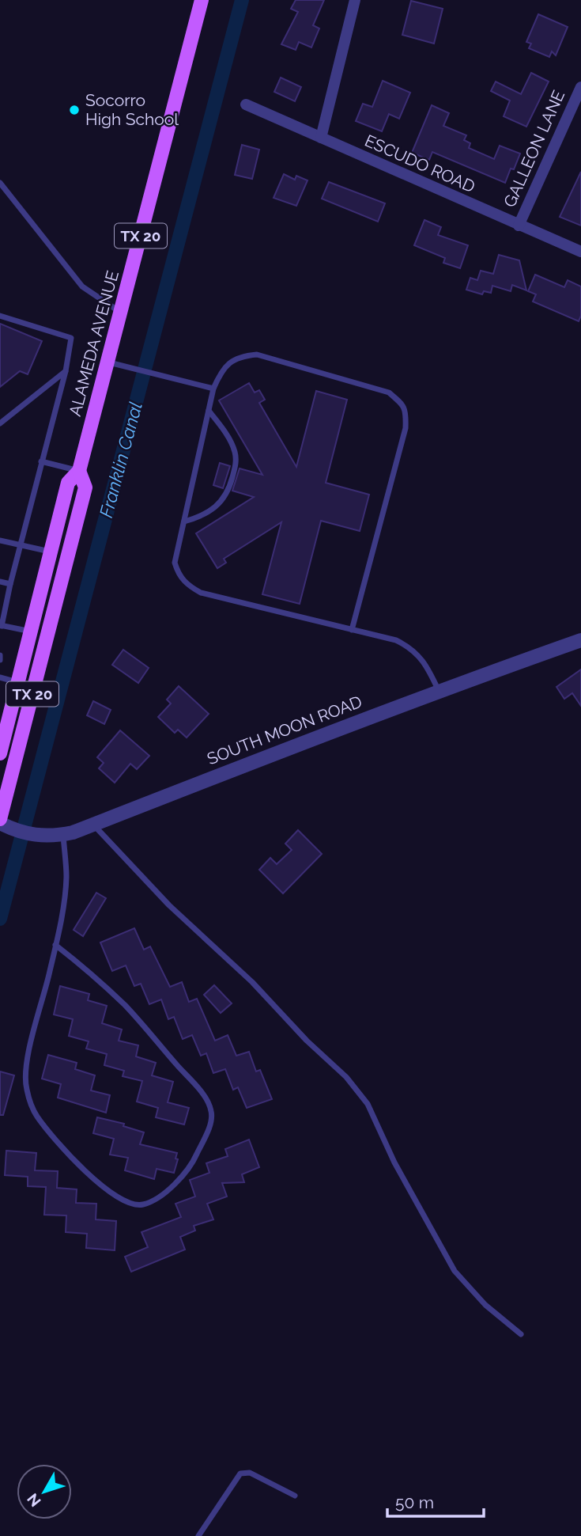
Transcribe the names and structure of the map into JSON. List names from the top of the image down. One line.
{"streets":{"main road":["TX 20","ALAMEDA AVENUE"],"street":["GALLEON LANE","ESCUDO ROAD","SOUTH MOON ROAD"]},"crossings":[["GALLEON LANE","ESCUDO ROAD"],["ALAMEDA AVENUE","SOUTH MOON ROAD"]],"water":["Franklin Canal"],"places":["Socorro High School"],"scale_bar":"50 m","north":"bottom left"}
